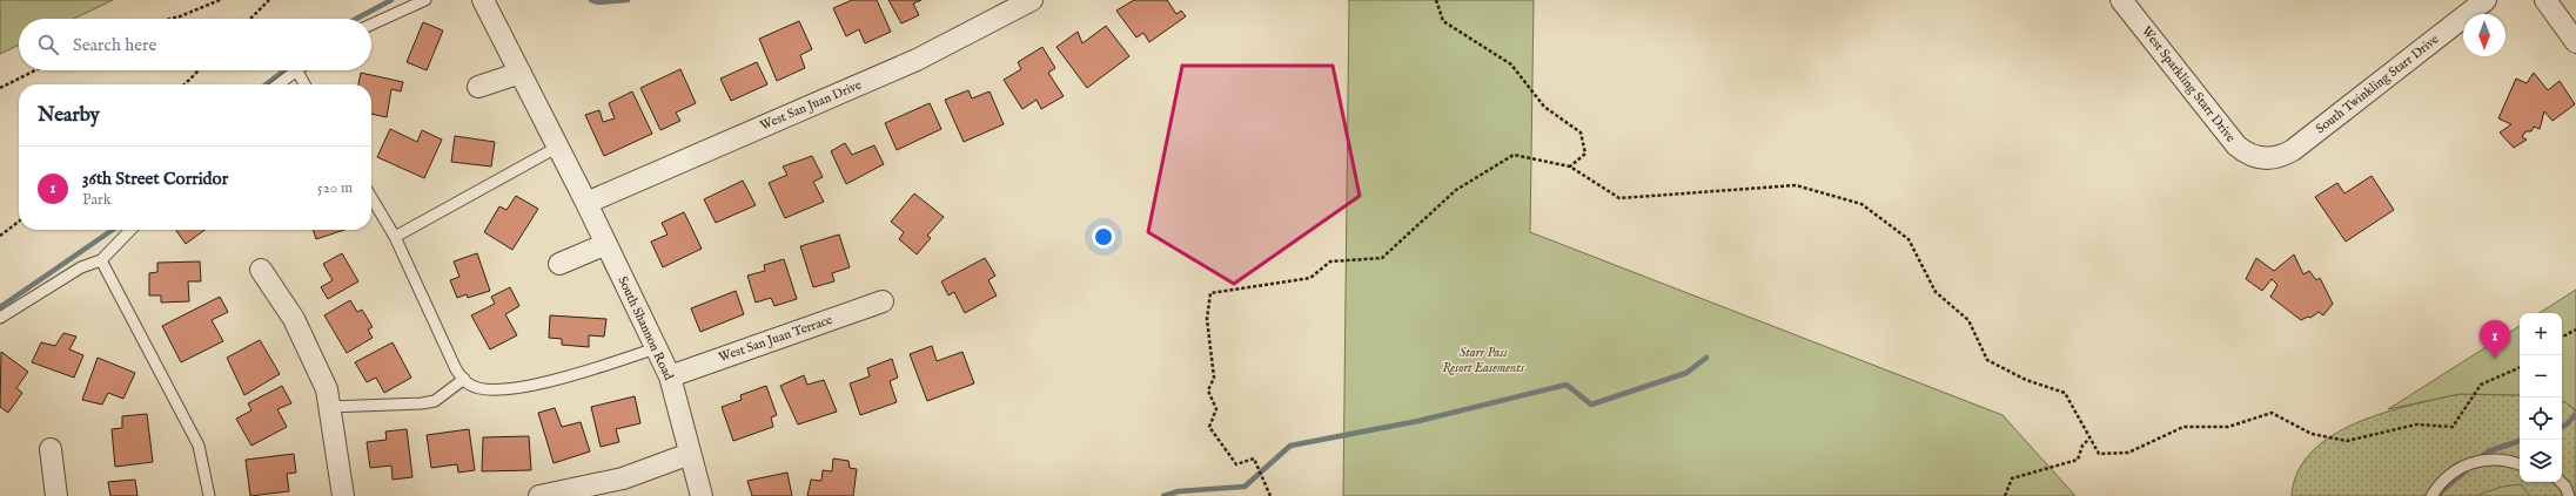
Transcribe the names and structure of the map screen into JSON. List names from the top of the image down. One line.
{"streets":{"street":["West Sparkling Starr Drive","South Twinkling Starr Drive","West San Juan Drive","South Shannon Road","West San Juan Terrace"]},"crossings":[["West Sparkling Starr Drive","South Twinkling Starr Drive"],["West San Juan Drive","South Shannon Road"],["South Shannon Road","West San Juan Terrace"]],"parks":["Starr Pass Resort Easements"],"north":"bottom","page":{"search":"Search here","heading":"Nearby","list":[{"mark":"1","name":"36th Street Corridor","note":"Park","value":"520 m"}],"map_buttons":["+","−"],"pins":"1"}}
